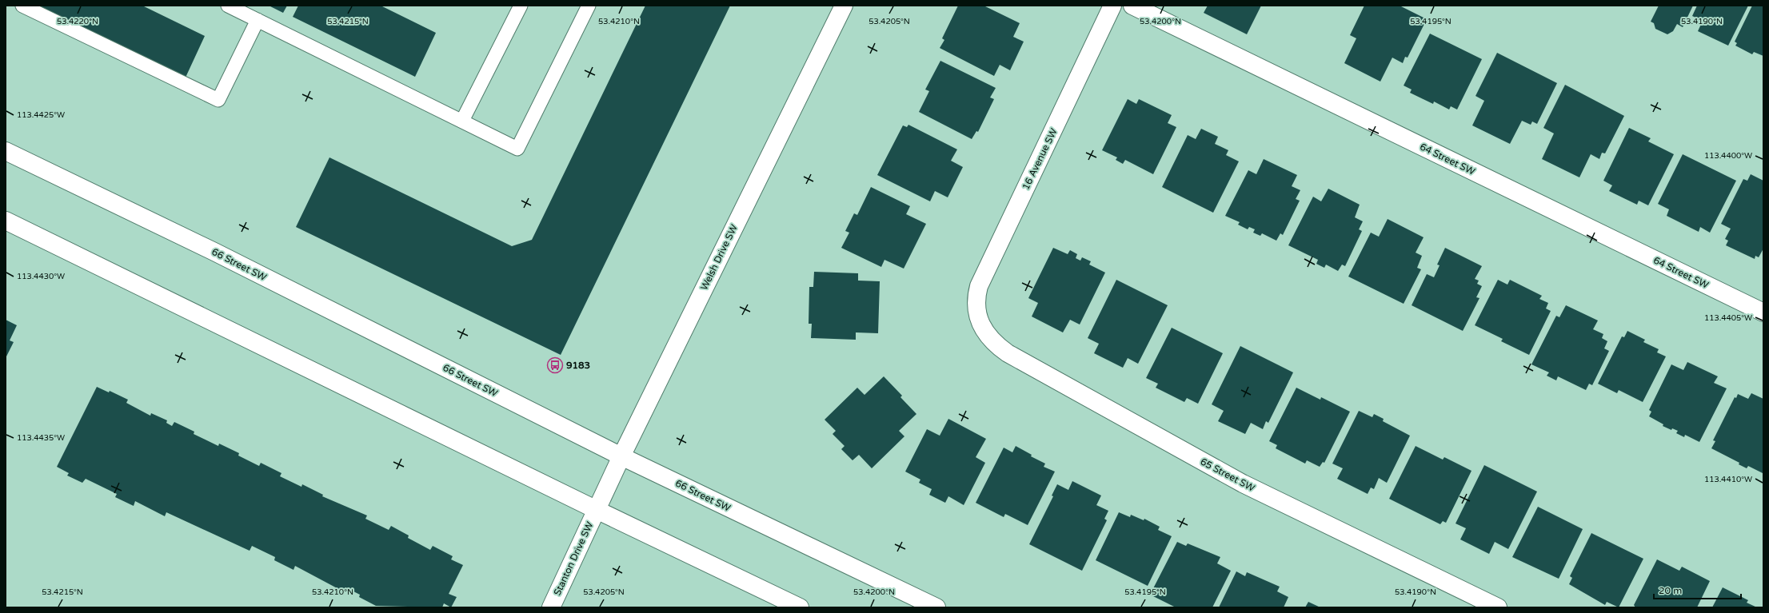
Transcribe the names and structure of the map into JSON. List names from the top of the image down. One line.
{"streets":{"street":["16 Avenue SW","64 Street SW","Welsh Drive SW","66 Street SW","65 Street SW","Stanton Drive SW"]},"crossings":[["16 Avenue SW","65 Street SW"],["Welsh Drive SW","66 Street SW"],["Welsh Drive SW","Stanton Drive SW"]],"places":{"bus stop":["9183"]},"scale_bar":"20 m","coordinates":["53.4220°N","53.4215°N","53.4210°N","53.4205°N","53.4200°N","53.4195°N","53.4190°N","113.4425°W","113.4400°W","113.4430°W","113.4405°W","113.4435°W","113.4410°W"]}
